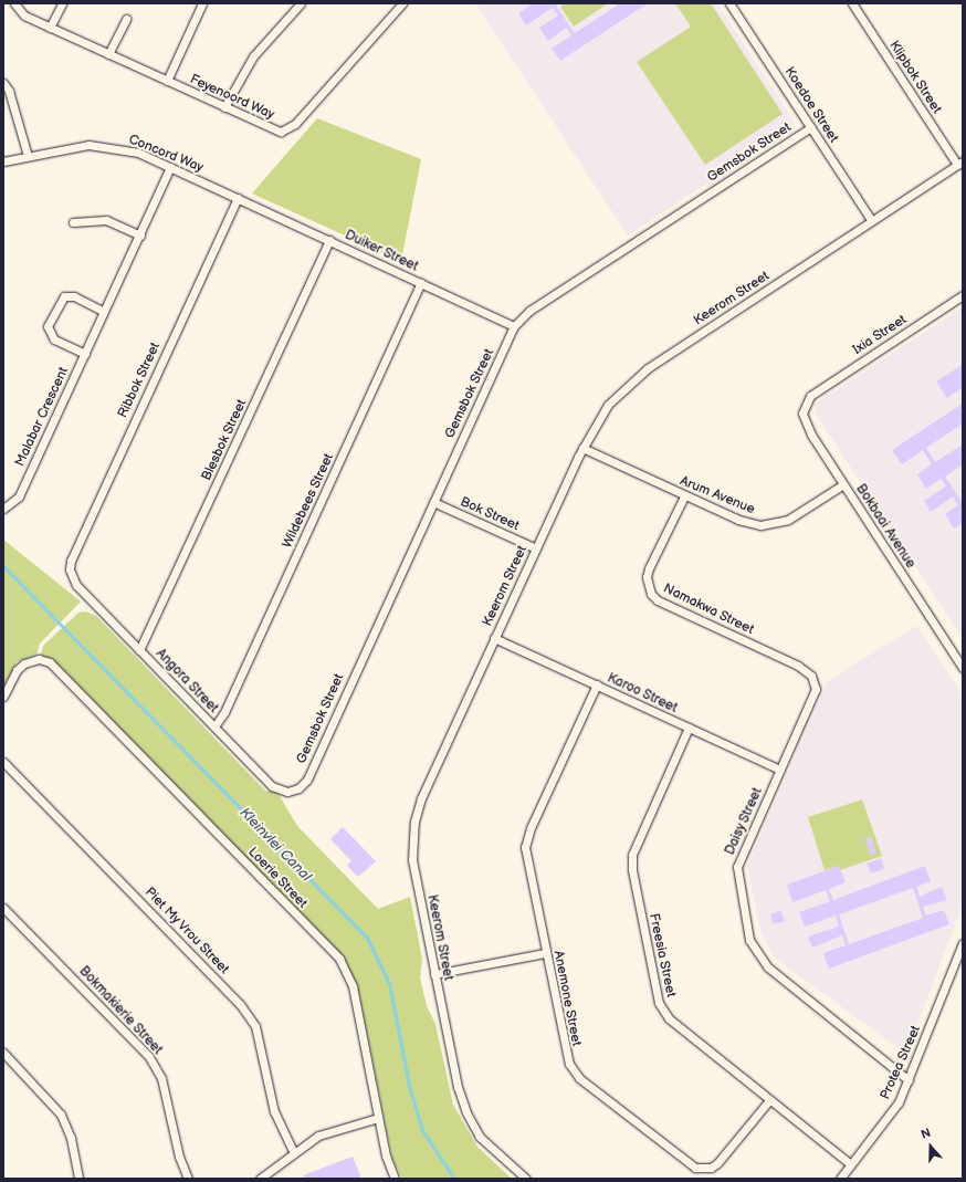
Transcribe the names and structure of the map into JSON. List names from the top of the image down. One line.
{"streets":{"street":["Klipbok Street","Feyenoord Way","Koedoe Street","Gemsbok Street","Concord Way","Duiker Street","Keerom Street","Ixia Street","Ribbok Street","Malabar Crescent","Blesbok Street","Arum Avenue","Wildebees Street","Bok Street","Bokbaai Avenue","Namakwa Street","Angora Street","Karoo Street","Daisy Street","Loerie Street","Piet My Vrou Street","Freesia Street","Anemone Street","Bokmakierie Street","Protea Street"]},"crossings":[["Klipbok Street","Keerom Street"],["Koedoe Street","Gemsbok Street"],["Koedoe Street","Keerom Street"],["Gemsbok Street","Duiker Street"],["Gemsbok Street","Bok Street"],["Gemsbok Street","Angora Street"],["Concord Way","Duiker Street"],["Concord Way","Ribbok Street"],["Concord Way","Malabar Crescent"],["Duiker Street","Ribbok Street"],["Duiker Street","Blesbok Street"],["Duiker Street","Wildebees Street"],["Keerom Street","Arum Avenue"],["Keerom Street","Bok Street"],["Keerom Street","Karoo Street"],["Ixia Street","Bokbaai Avenue"],["Ribbok Street","Angora Street"],["Blesbok Street","Angora Street"],["Arum Avenue","Bokbaai Avenue"],["Arum Avenue","Namakwa Street"],["Wildebees Street","Angora Street"],["Namakwa Street","Daisy Street"],["Karoo Street","Daisy Street"],["Karoo Street","Freesia Street"],["Karoo Street","Anemone Street"],["Daisy Street","Protea Street"],["Freesia Street","Anemone Street"],["Freesia Street","Protea Street"]],"water":["Kleinvlei Canal"],"north":"top"}
